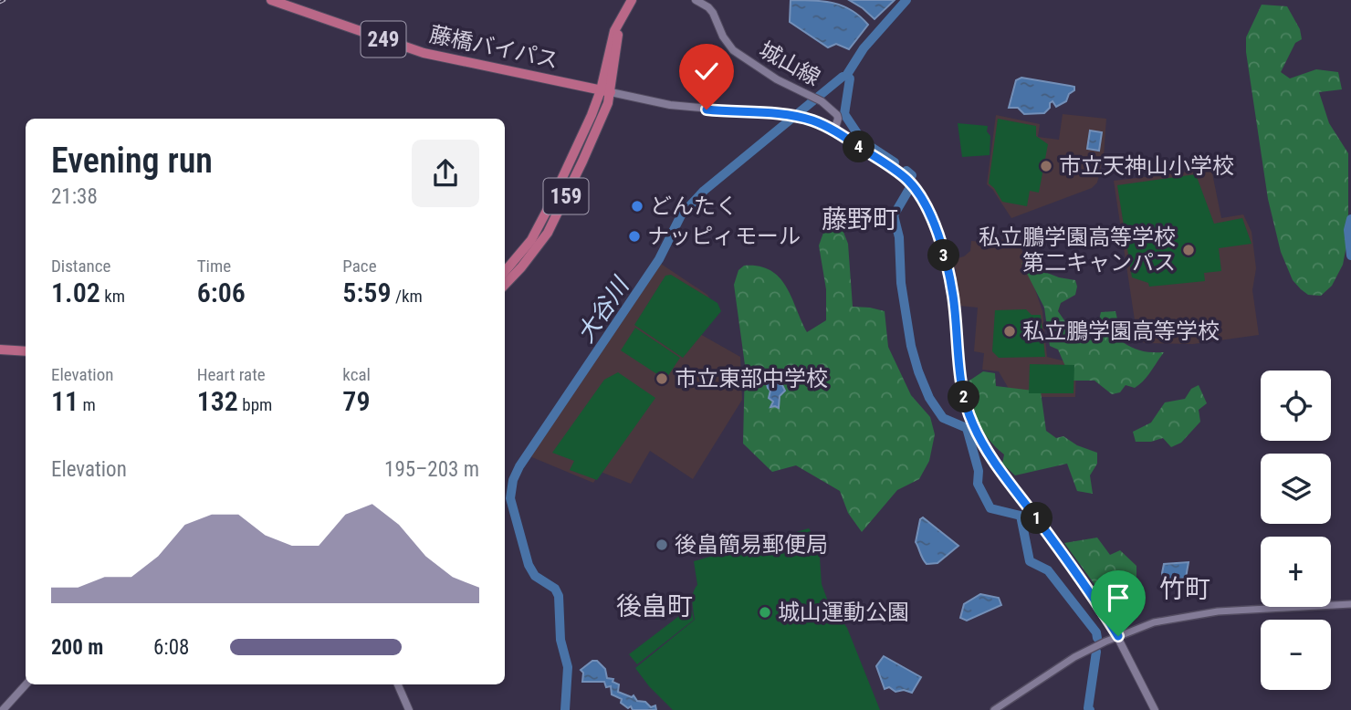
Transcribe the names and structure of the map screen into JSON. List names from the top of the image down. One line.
{"streets":{"highway":["249","藤橋バイパス","159"],"main road":["城山線"]},"crossings":[["藤橋バイパス","城山線"],["藤橋バイパス","159"],["城山線","159"]],"districts":["藤野町","竹町","後畠町"],"water":["大谷川"],"places":["市立天神山小学校","どんたく","ナッピィモール","私立鵬学園高等学校 第二キャンパス","私立鵬学園高等学校","市立東部中学校","後畠簡易郵便局","城山運動公園"],"page":{"heading":["Evening run","21:38"],"pins":["4","3","2","1"],"stats":[["Distance","1.02 km"],["Time","6:06"],["Pace","5:59 /km"],["Elevation","11 m"],["Heart rate","132 bpm"],["kcal","79"]],"map_buttons":["+","−"],"chart":["Elevation","195–203 m"],"list":[{"name":"200 m","note":"6:08"}]}}
